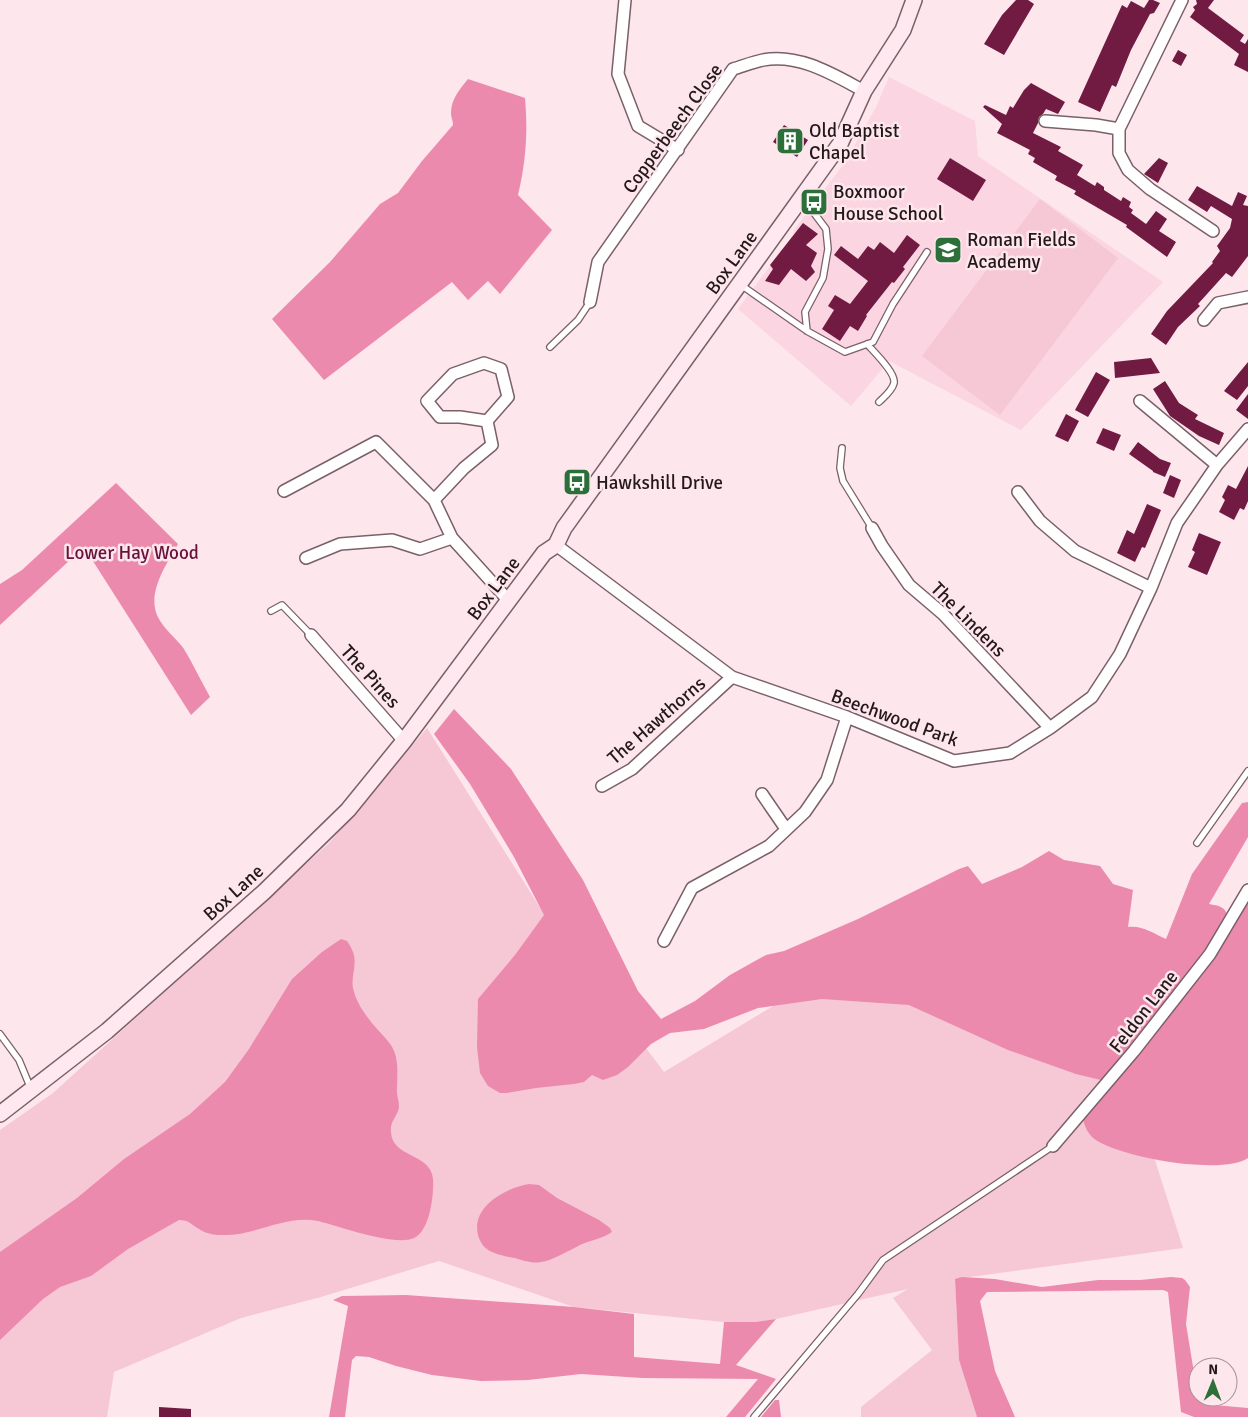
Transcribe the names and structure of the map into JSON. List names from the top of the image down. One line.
{"streets":{"main road":["Box Lane"],"street":["Copperbeech Close","The Lindens","The Pines","Beechwood Park","The Hawthorns","Feldon Lane"]},"crossings":[["Copperbeech Close","Box Lane"],["Box Lane","The Pines"],["Box Lane","Beechwood Park"],["The Lindens","Beechwood Park"],["Beechwood Park","The Hawthorns"]],"parks":["Lower Hay Wood"],"places":{"building":["Old Baptist Chapel"],"bus stop":["Boxmoor House School","Hawkshill Drive"],"school or university":["Roman Fields Academy"]},"north":"top"}
